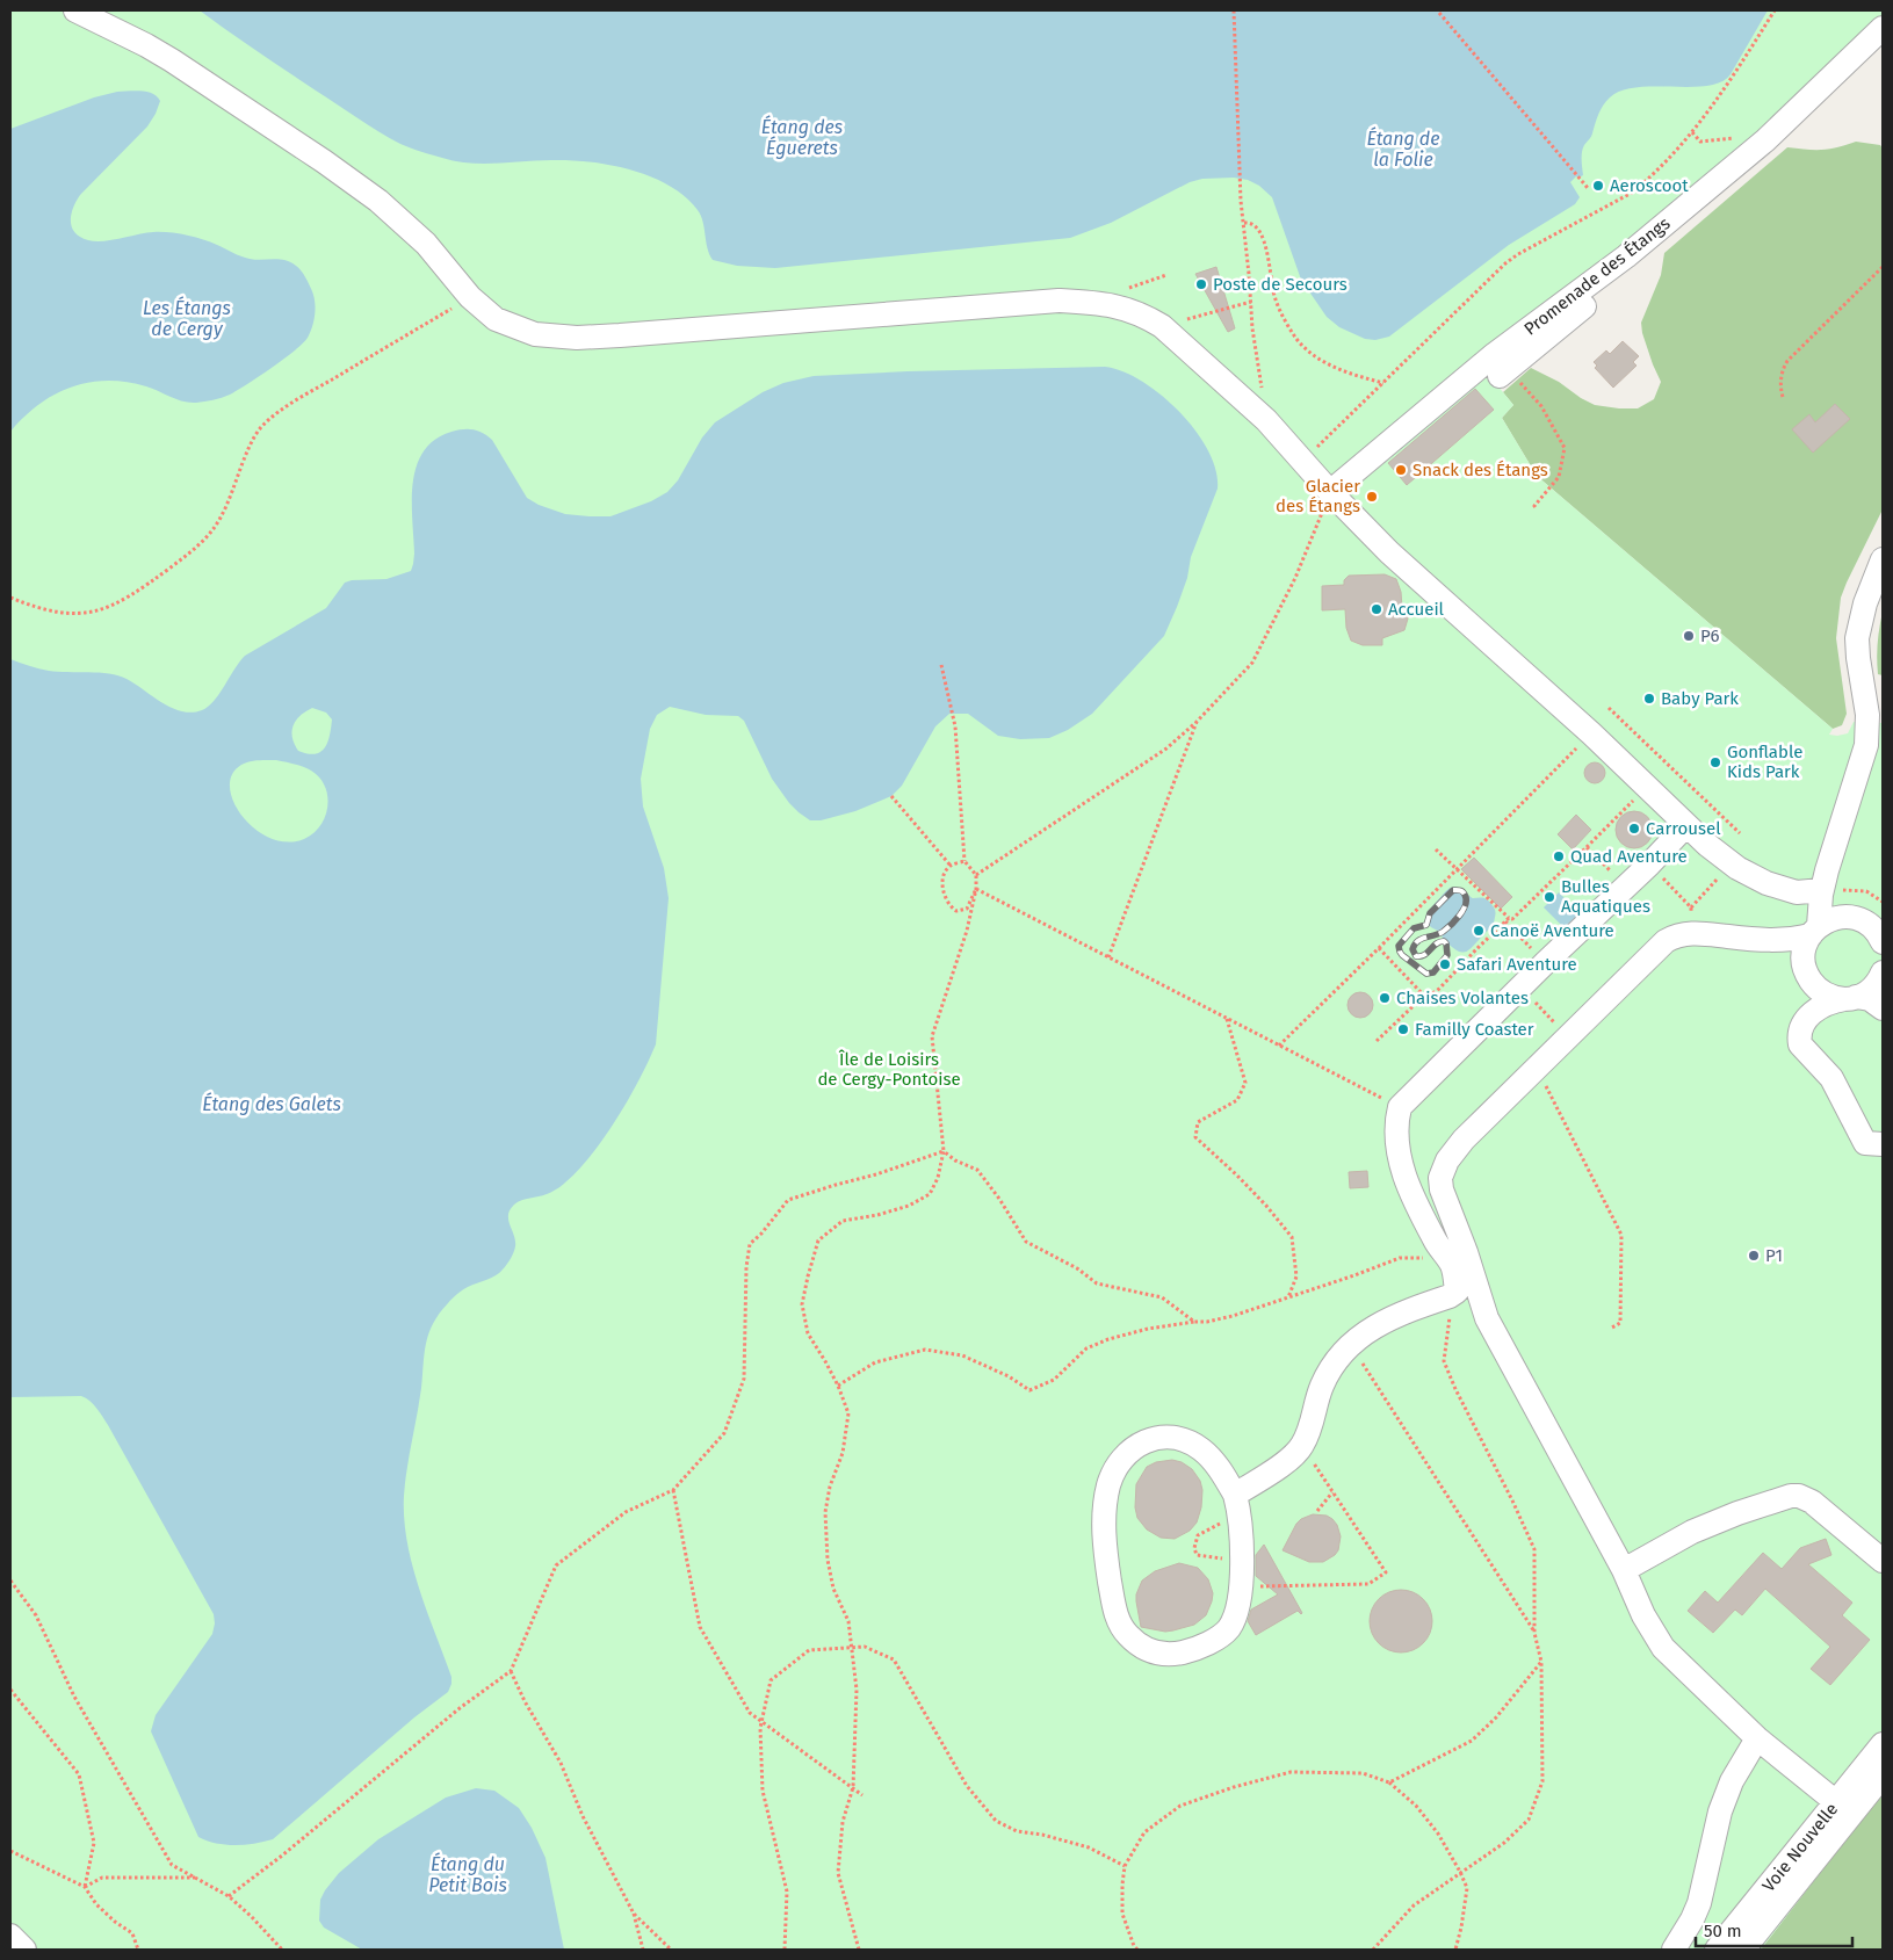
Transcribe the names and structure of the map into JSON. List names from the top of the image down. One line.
{"streets":{"street":["Promenade des Étangs","Voie Nouvelle"]},"water":["Étang des Éguerets","Étang de la Folie","Les Étangs de Cergy","Étang des Galets","Étang du Petit Bois"],"parks":["Île de Loisirs de Cergy-Pontoise"],"places":["Aeroscoot","Poste de Secours","Snack des Étangs","Glacier des Étangs","Accueil","P6","Baby Park","Gonflable Kids Park","Carrousel","Quad Aventure","Bulles Aquatiques","Canoë Aventure","Safari Aventure","Chaises Volantes","Familly Coaster","P1"],"scale_bar":"50 m"}
